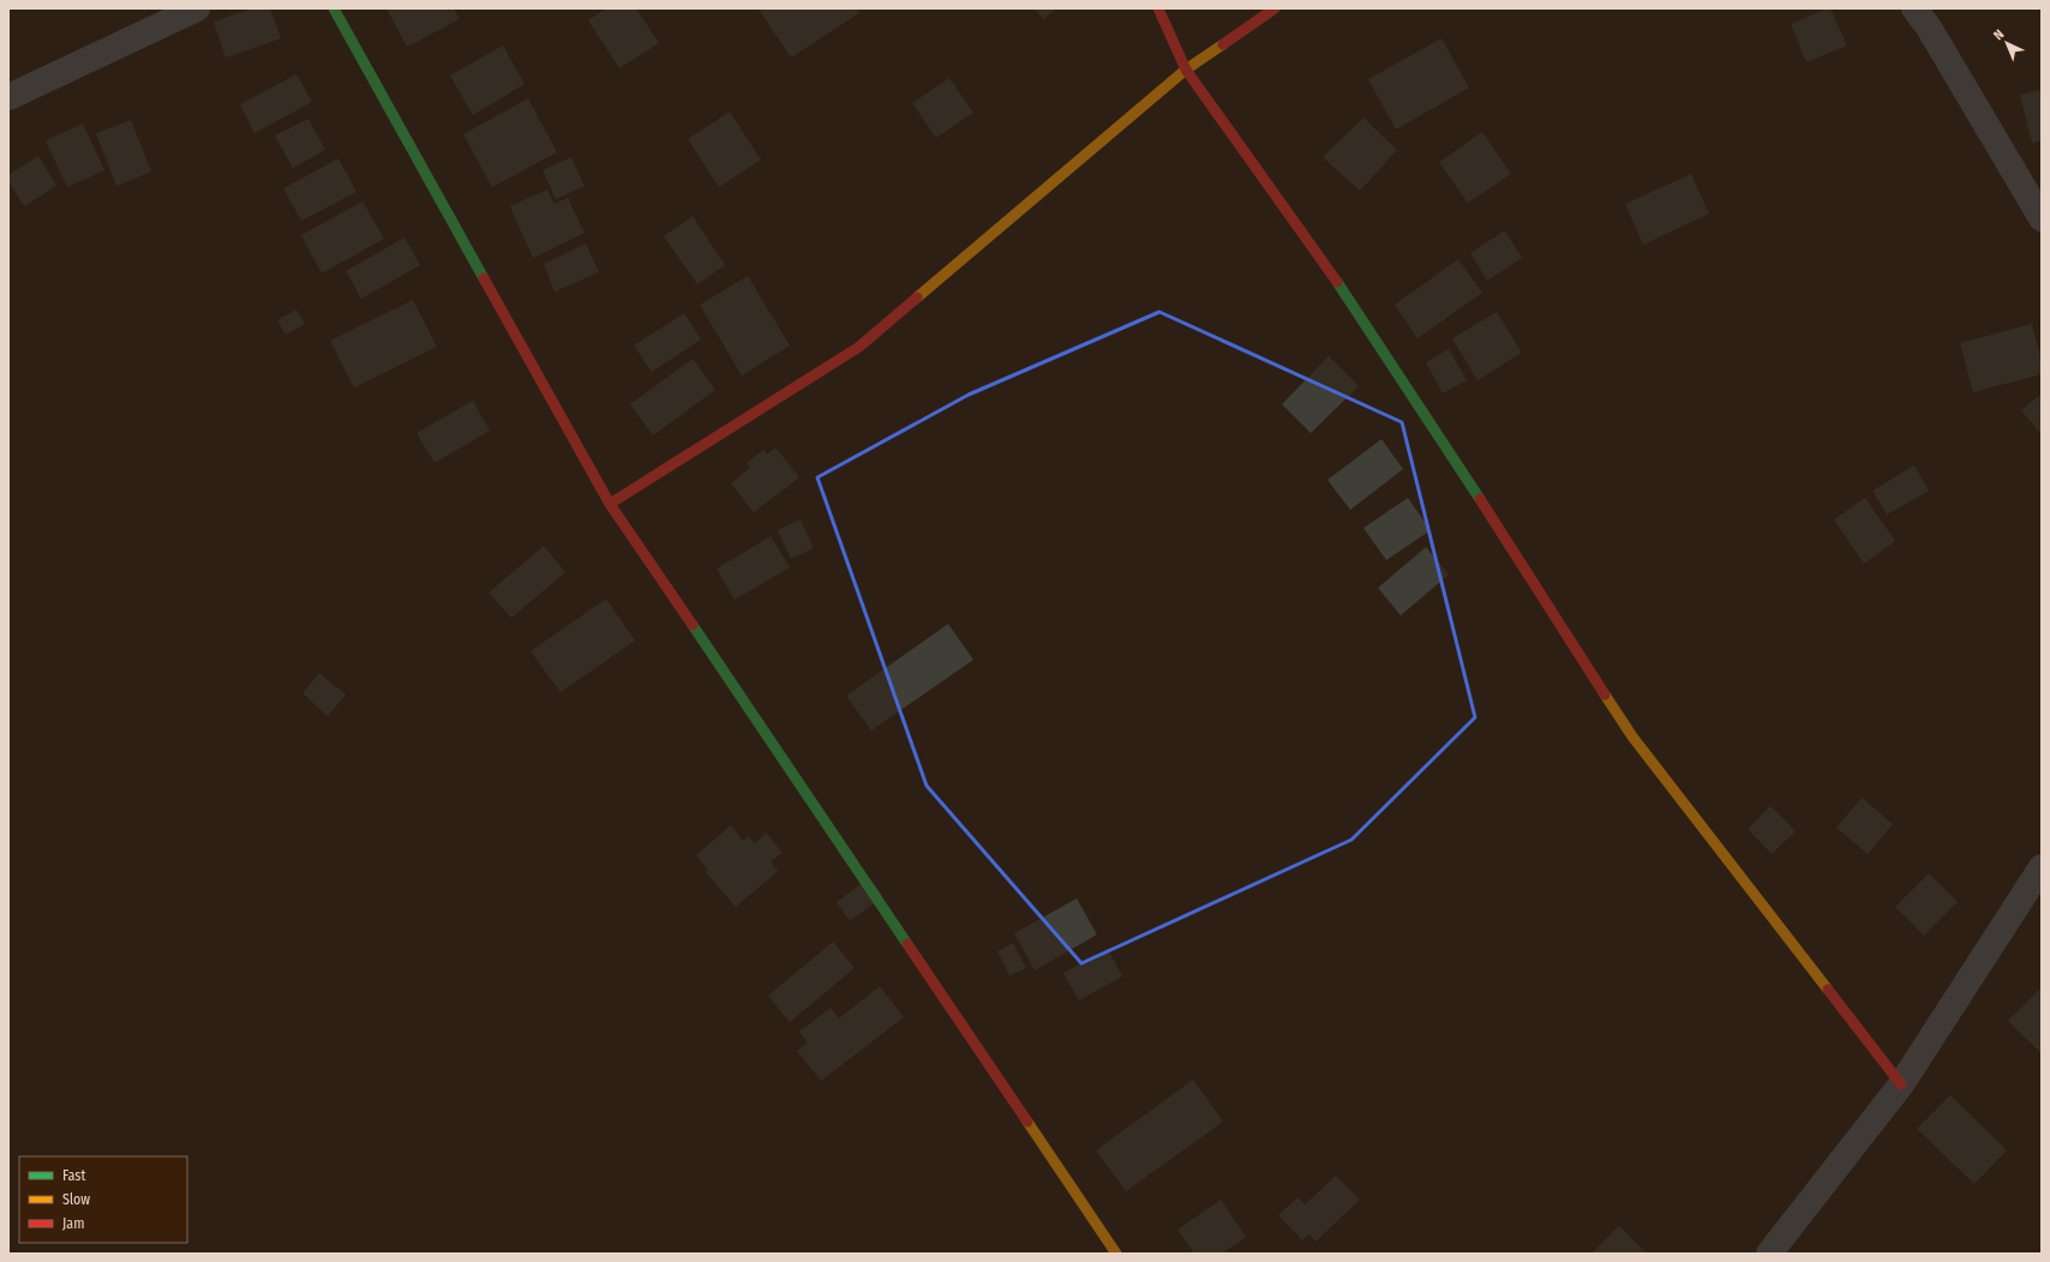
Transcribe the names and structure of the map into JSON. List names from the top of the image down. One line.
{"legend":["Fast","Slow","Jam"],"north":"top left"}
